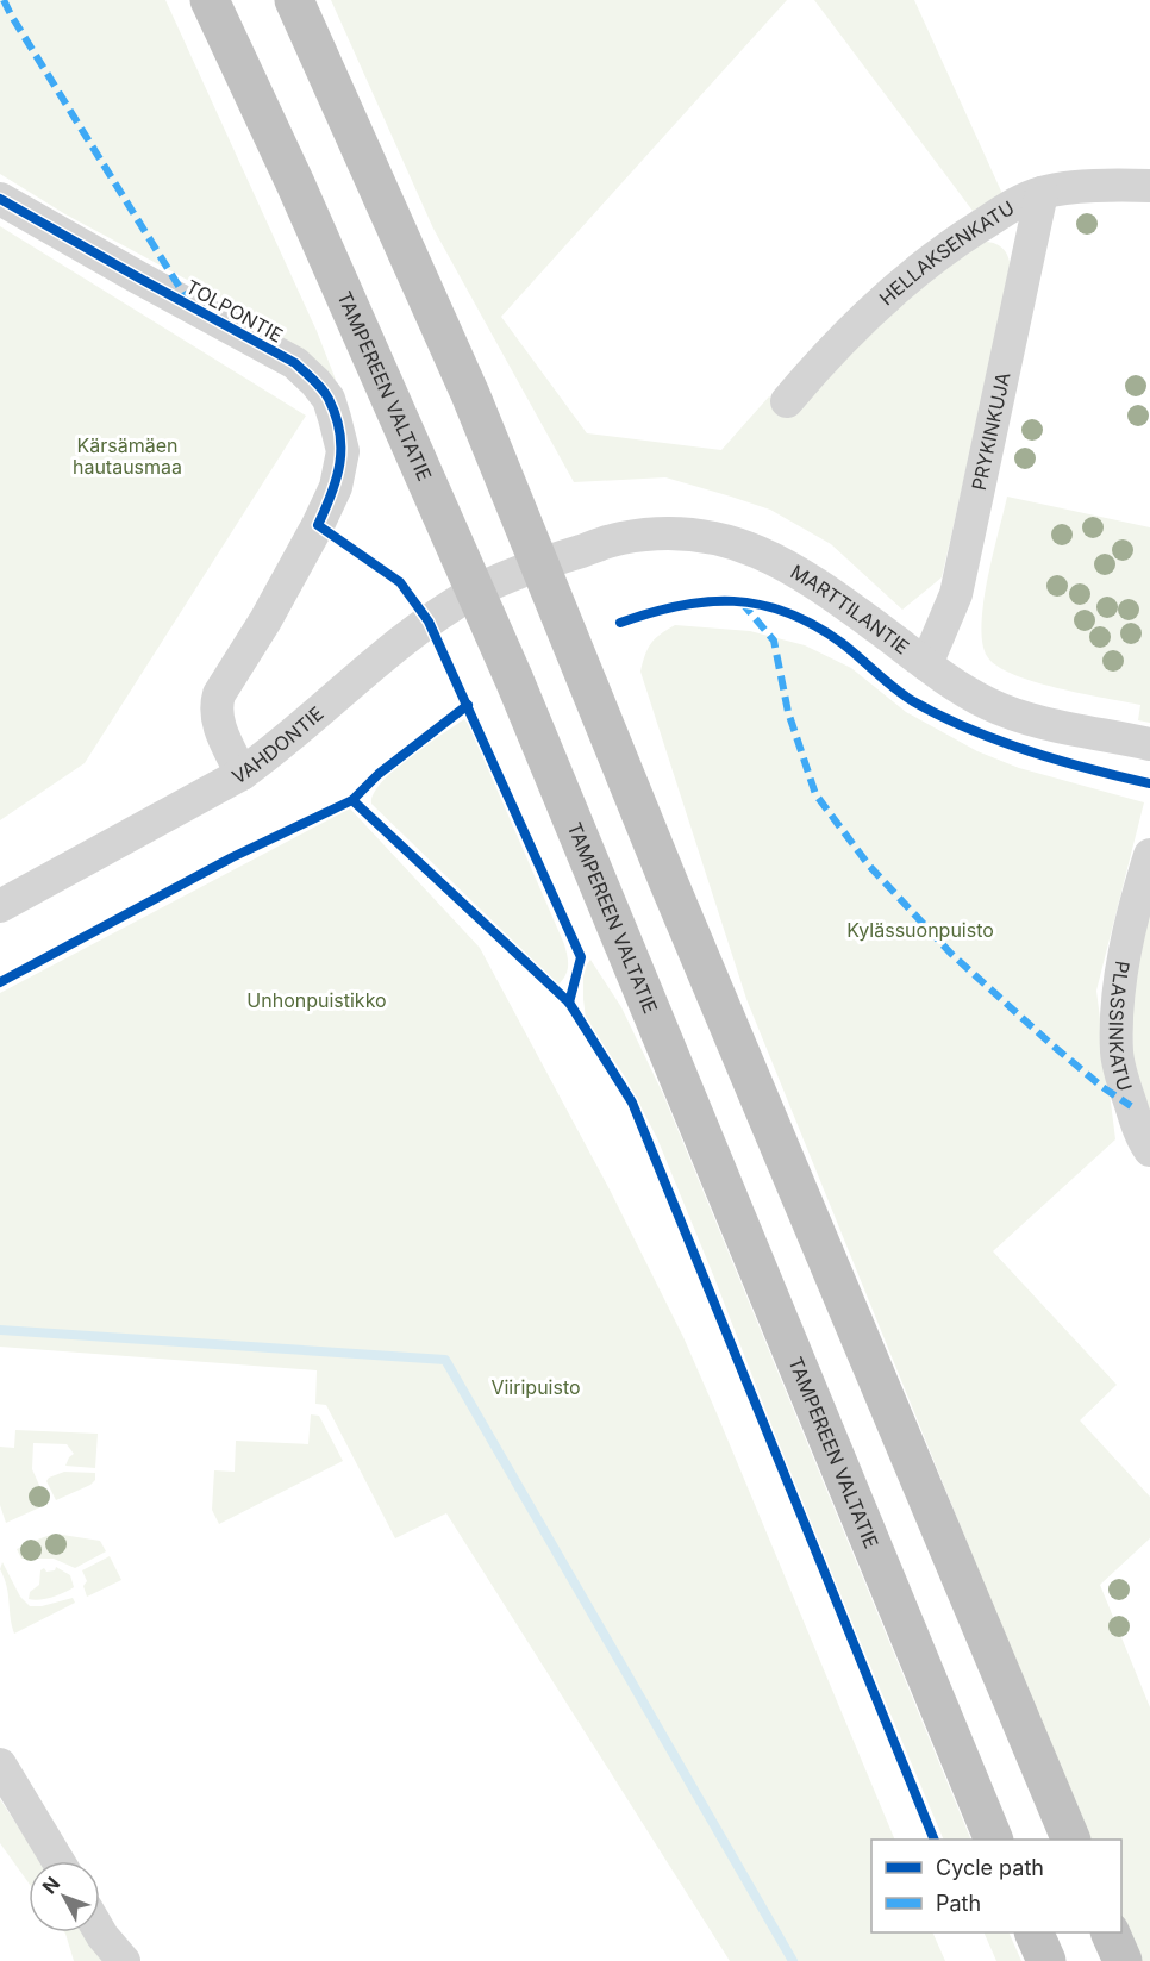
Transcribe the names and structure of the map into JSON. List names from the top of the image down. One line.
{"streets":{"highway":["TAMPEREEN VALTATIE"],"street":["HELLAKSENKATU","TOLPONTIE","PRYKINKUJA","MARTTILANTIE","VAHDONTIE","PLASSINKATU"]},"crossings":[["HELLAKSENKATU","PRYKINKUJA"],["TOLPONTIE","VAHDONTIE"],["TAMPEREEN VALTATIE","VAHDONTIE"],["PRYKINKUJA","MARTTILANTIE"],["MARTTILANTIE","VAHDONTIE"]],"parks":["Kärsämäen hautausmaa","Kylässuonpuisto","Unhonpuistikko","Viiripuisto"],"legend":["Cycle path","Path"],"north":"top left"}
